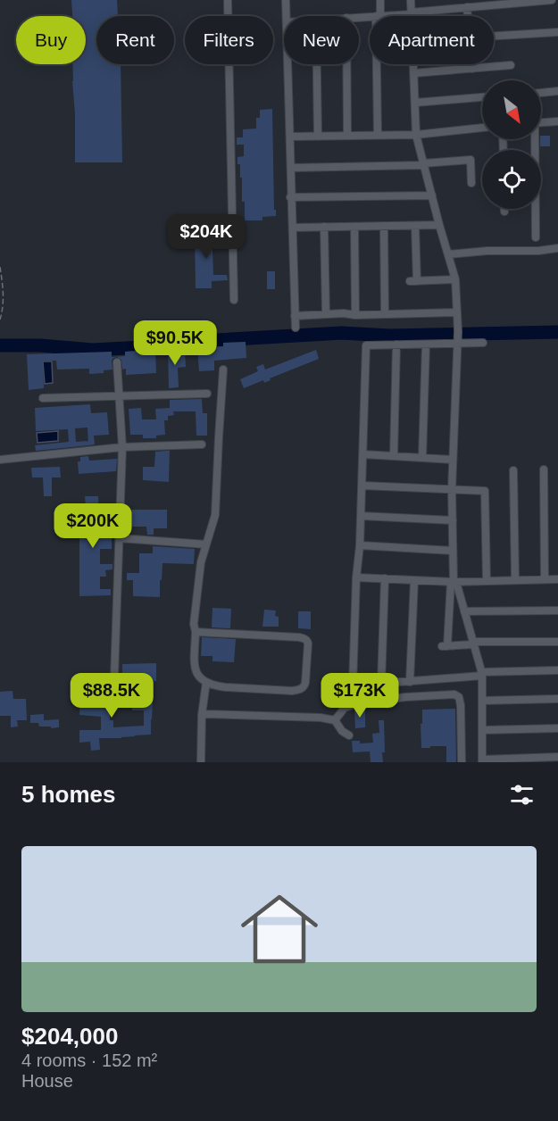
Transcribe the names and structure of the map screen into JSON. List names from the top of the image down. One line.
{"north":"bottom right","page":{"chip":["Buy","Rent","Filters","New","Apartment"],"price":["$204K","$90.5K","$200K","$88.5K","$173K"],"heading":"5 homes","list":[{"name":"$204,000","note":"4 rooms · 152 m² · House"}]}}
